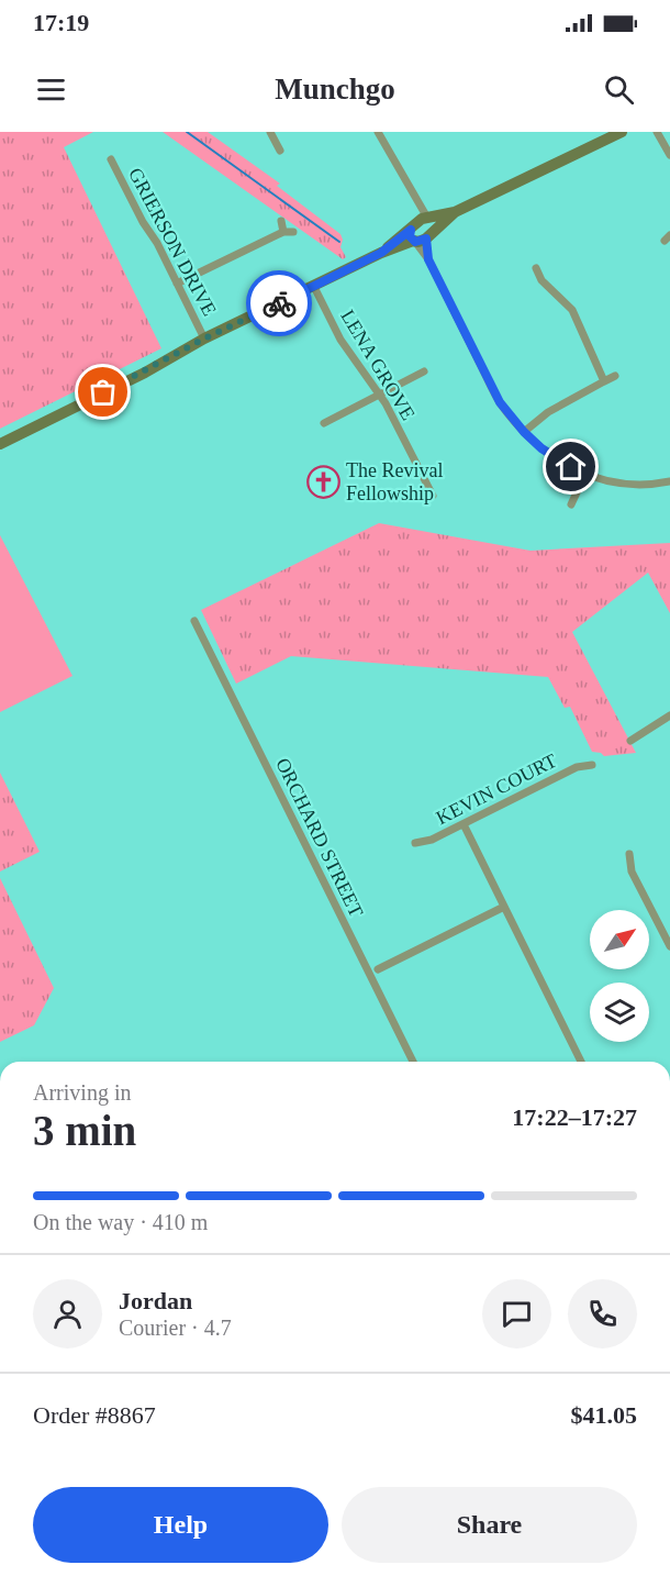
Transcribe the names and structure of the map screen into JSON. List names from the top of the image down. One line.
{"streets":{"street":["GRIERSON DRIVE","LENA GROVE","KEVIN COURT","ORCHARD STREET"]},"places":{"church":["The Revival Fellowship"]},"north":"top right","page":{"status":"17:19","header":"Munchgo","heading":["3 min","Arriving in","17:22–17:27"],"panel":["Jordan","Courier · 4.7","Order #8867","$41.05"],"bar":"On the way · 410 m","buttons":["Help","Share"]}}
